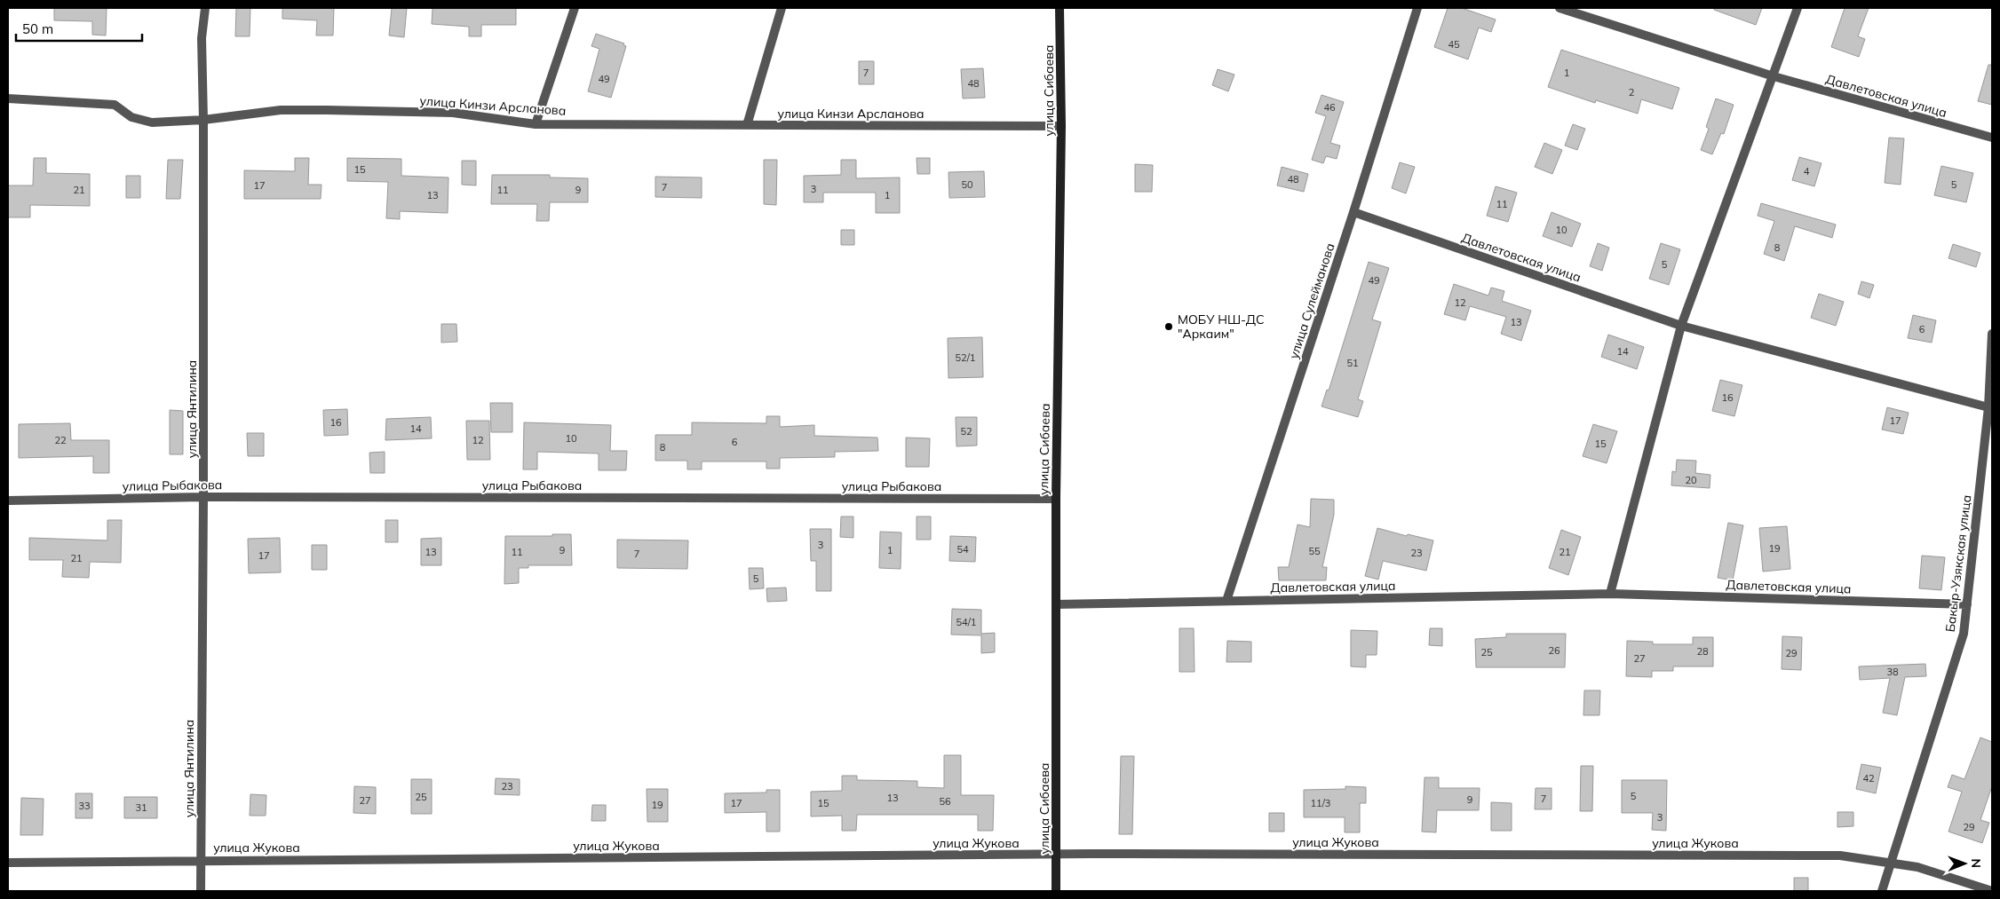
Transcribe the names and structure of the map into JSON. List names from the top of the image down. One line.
{"streets":{"main road":["улица Сибаева"],"street":["Давлетовская улица","улица Кинзи Арсланова","улица Сулейманова","улица Янтилина","улица Рыбакова","Бакыр-Узякская улица","улица Жукова"]},"crossings":[["улица Сибаева","Давлетовская улица"],["улица Сибаева","улица Кинзи Арсланова"],["улица Сибаева","улица Рыбакова"],["улица Сибаева","улица Жукова"],["Давлетовская улица","улица Сулейманова"],["Давлетовская улица","Бакыр-Узякская улица"],["улица Кинзи Арсланова","улица Янтилина"],["улица Янтилина","улица Рыбакова"],["улица Янтилина","улица Жукова"],["Бакыр-Узякская улица","улица Жукова"]],"places":["МОБУ НШ-ДС \"Аркаим\""],"house_numbers":["45","7","1","49","48","2","46","15","4","48","50","5","17","7","3","21","11","9","13","1","11","10","8","5","49","12","13","6","14","52/1","51","16","17","16","14","52","10","22","12","6","15","8","20","3","19","54","9","1","55","13","11","21","23","7","17","21","5","54/1","26","28","25","29","27","38","42","23","5","25","13","7","9","27","56","17","15","11/3","19","33","31","3","29"],"scale_bar":"50 m","north":"right"}
